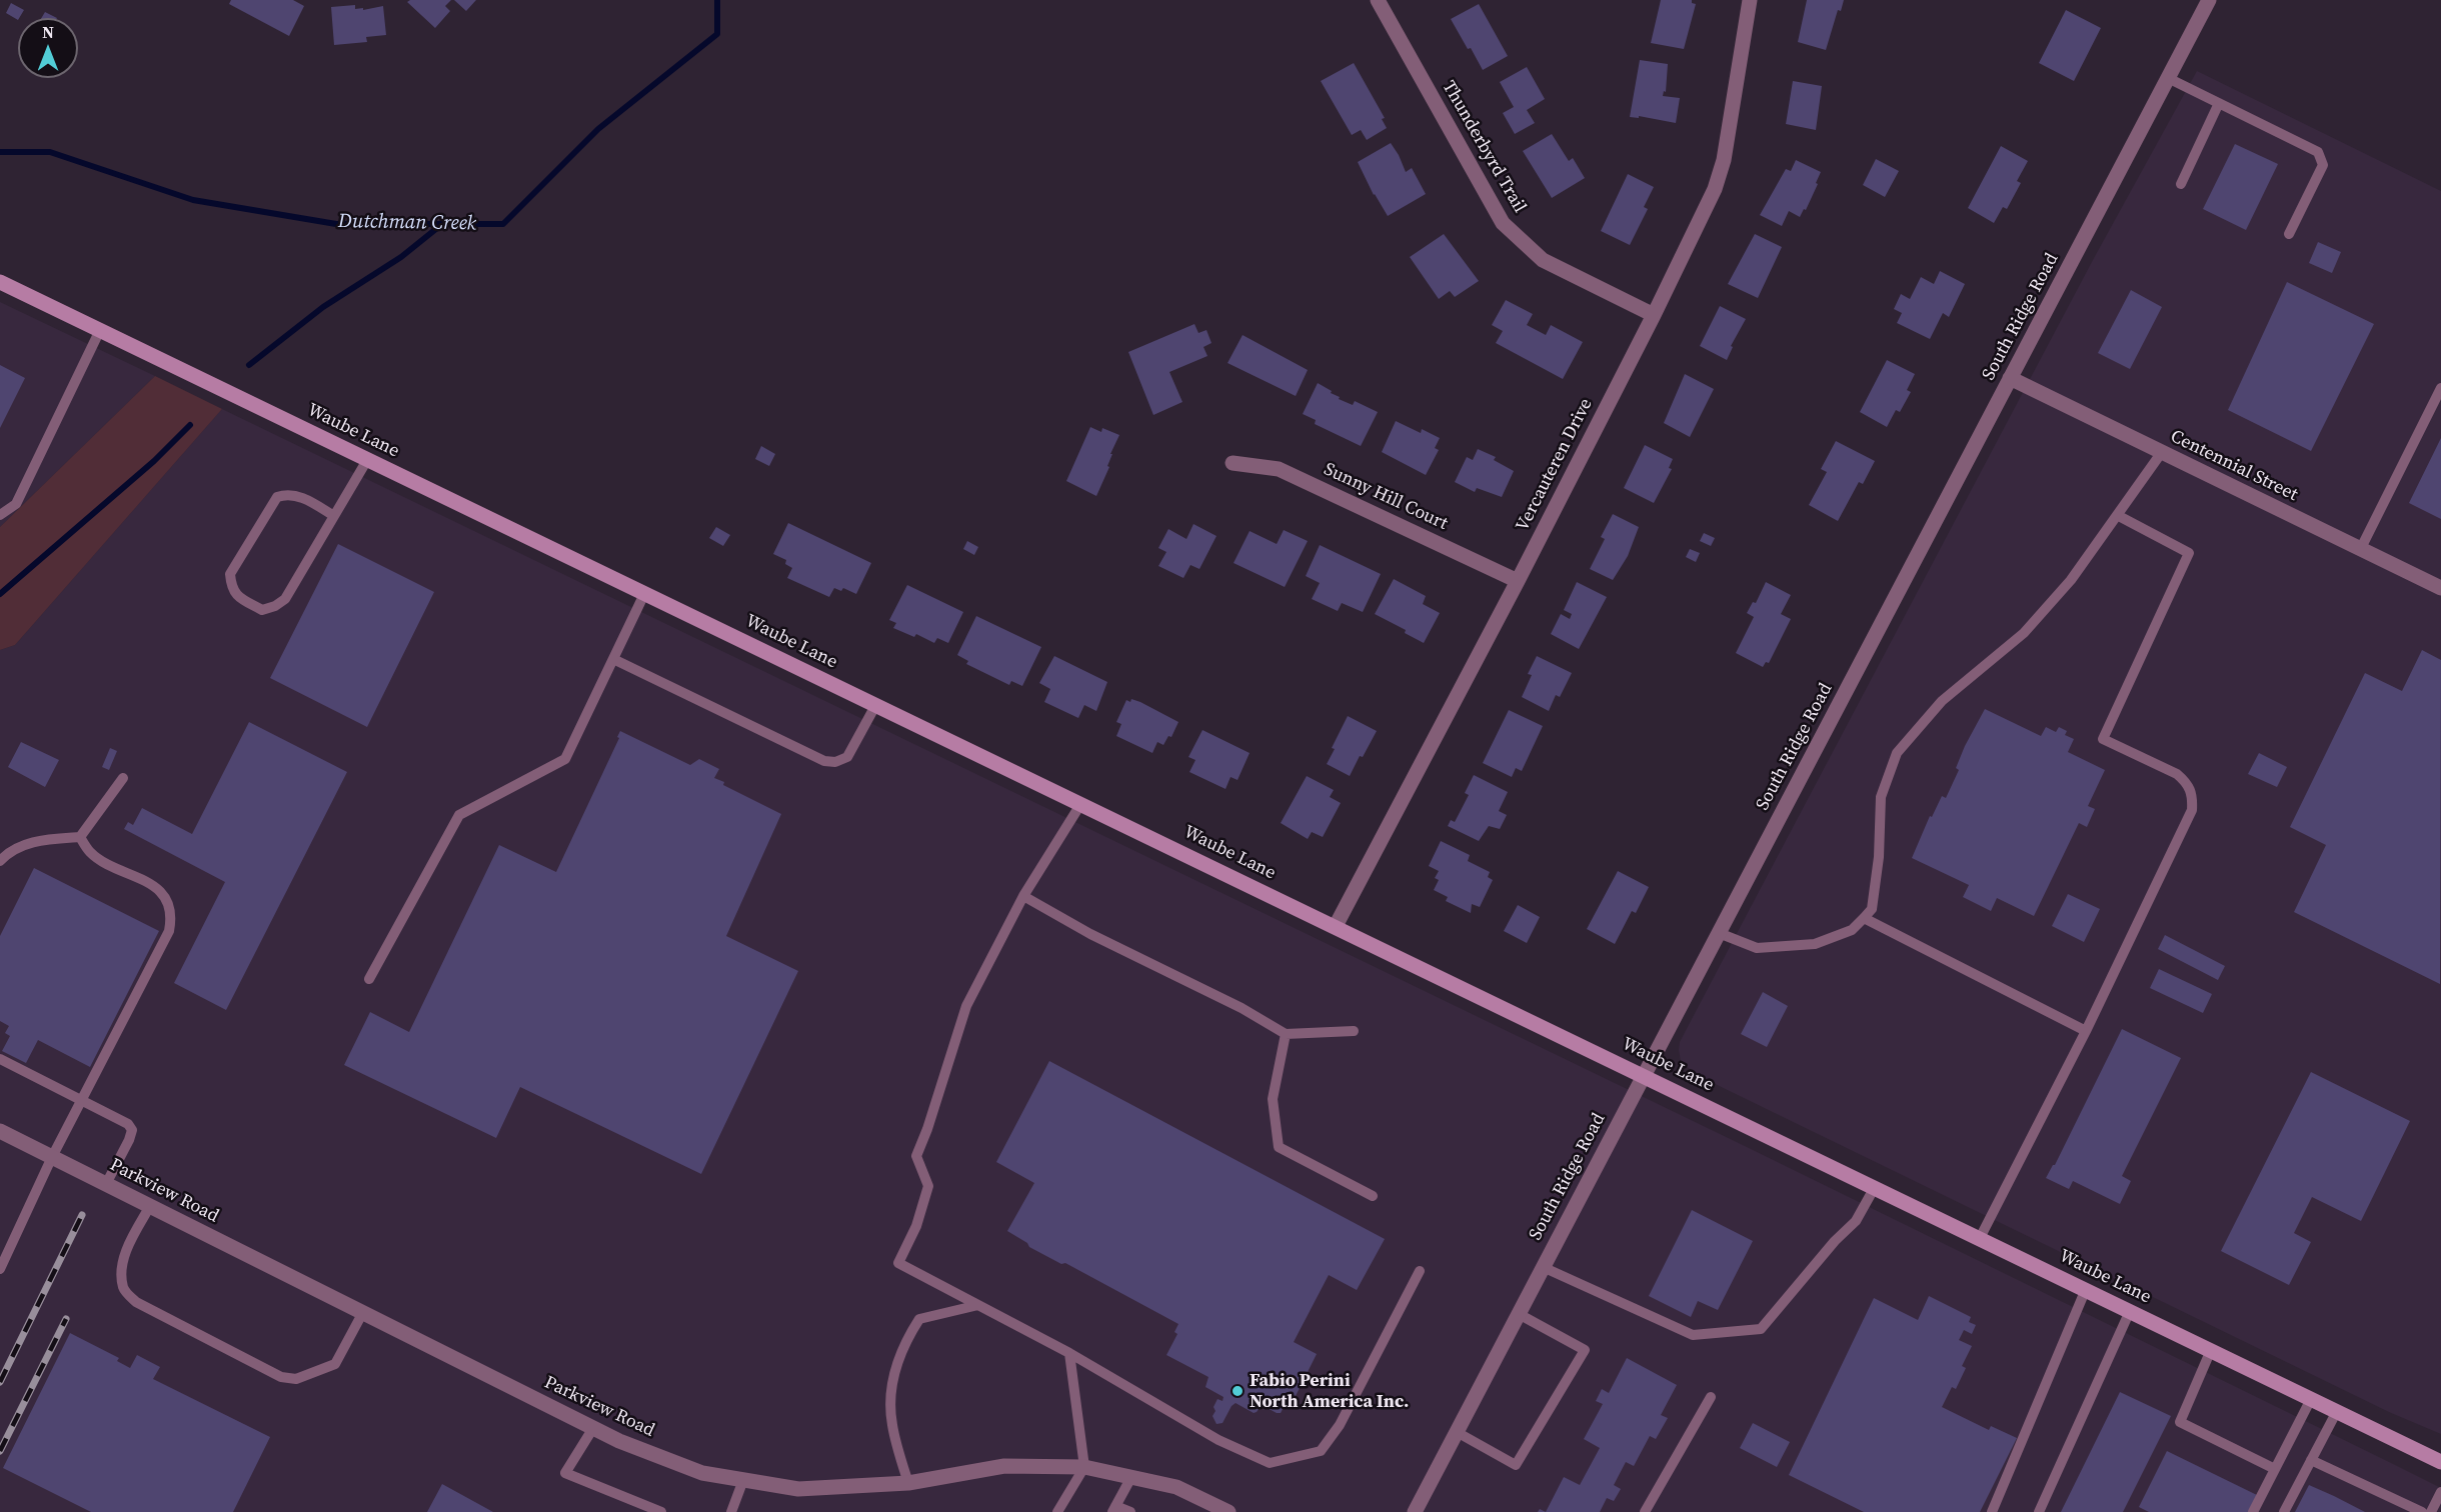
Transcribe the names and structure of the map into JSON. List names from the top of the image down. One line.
{"streets":{"main road":["Waube Lane"],"street":["Thunderbyrd Trail","South Ridge Road","Vercauteren Drive","Centennial Street","Sunny Hill Court","Parkview Road"]},"crossings":[["Thunderbyrd Trail","Vercauteren Drive"],["South Ridge Road","Waube Lane"],["South Ridge Road","Centennial Street"],["Waube Lane","Vercauteren Drive"],["Vercauteren Drive","Sunny Hill Court"]],"water":["Dutchman Creek"],"places":["Fabio Perini North America Inc."],"north":"top"}
